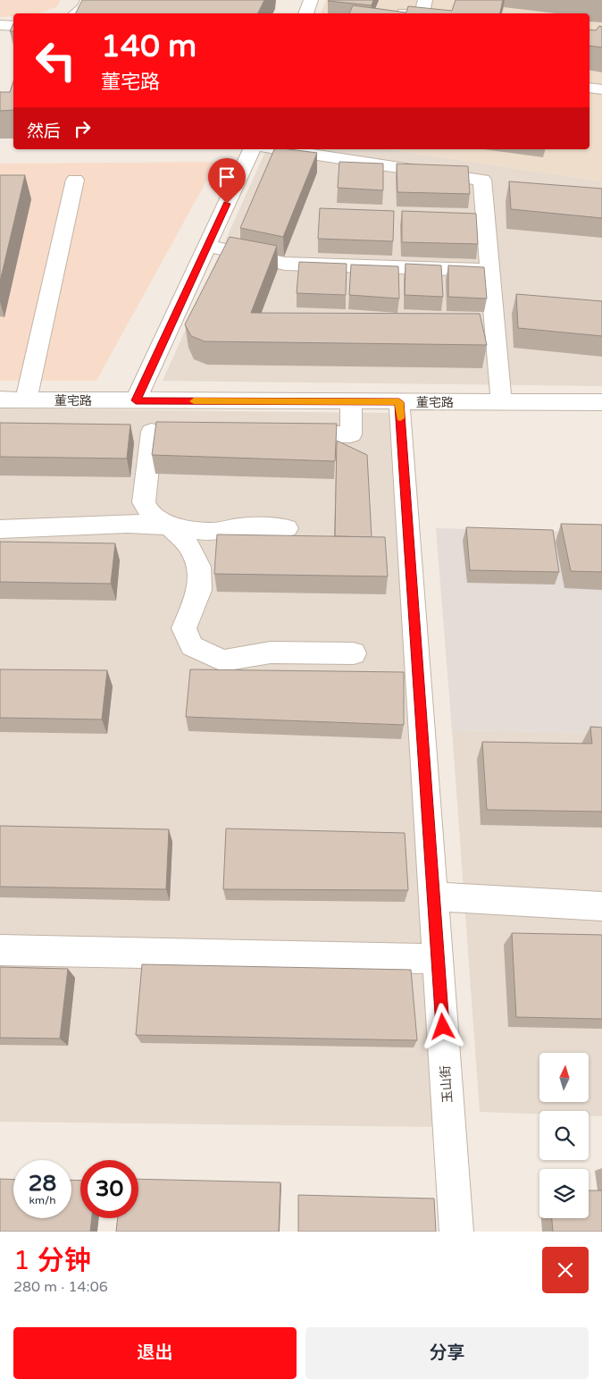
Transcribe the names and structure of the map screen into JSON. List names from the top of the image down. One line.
{"streets":{"street":["董宅路","玉山街"]},"crossings":[["董宅路","玉山街"]],"north":"top","page":{"turn":["140 m","董宅路"],"then":"然后","speed":"28 km/h","limit":"30","heading":["1 分钟","280 m · 14:06"],"buttons":["退出","分享"]}}
